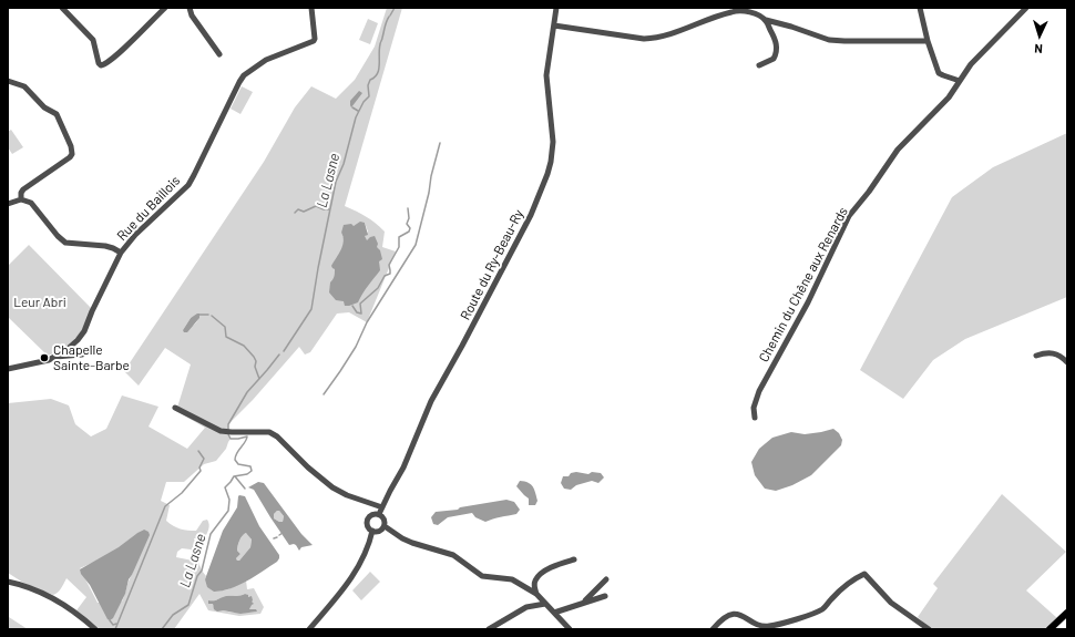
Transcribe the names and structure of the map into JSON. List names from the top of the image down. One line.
{"streets":{"street":["Rue du Baillois","Route du Ry-Beau-Ry","Chemin du Chêne aux Renards"]},"water":["La Lasne"],"parks":["Leur Abri"],"places":["Chapelle Sainte-Barbe"],"north":"bottom"}
